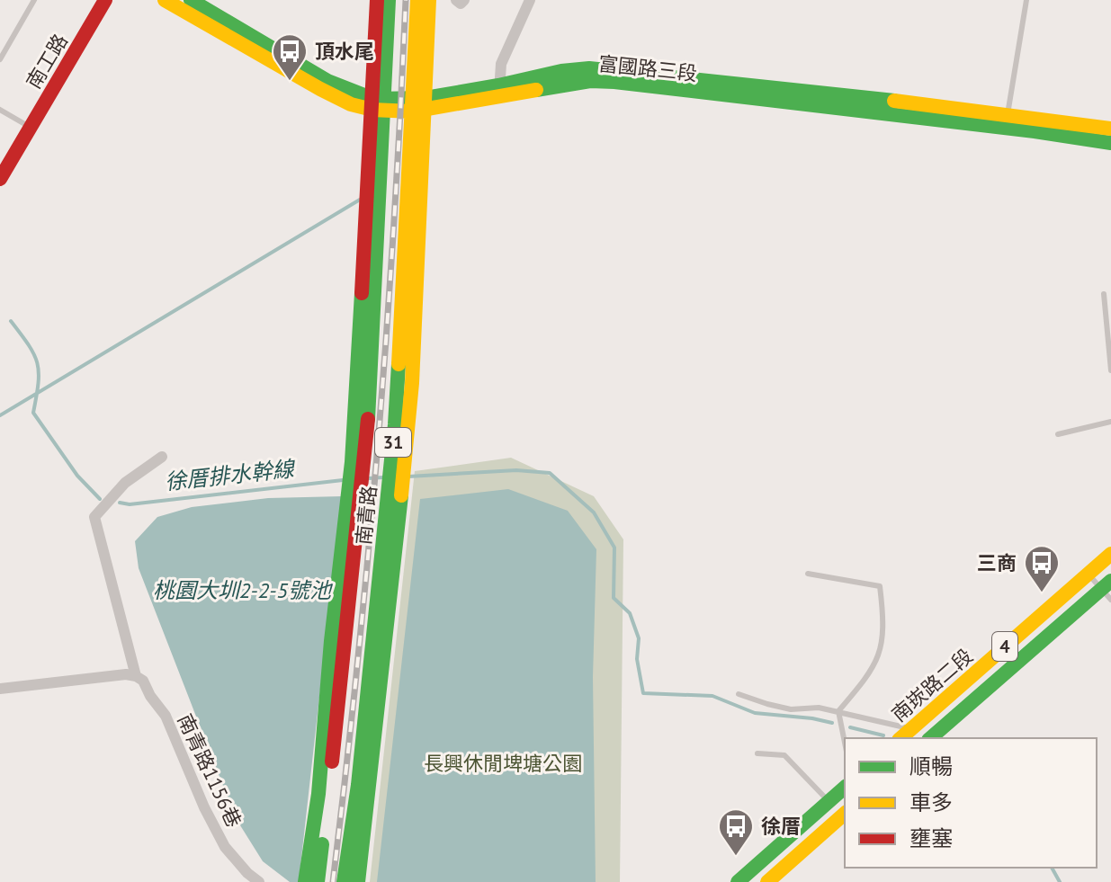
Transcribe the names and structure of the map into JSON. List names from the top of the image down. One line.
{"streets":{"main road":["南工路","富國路三段","31","南青路","4","南崁路二段"],"street":["南青路1156巷"]},"crossings":[["富國路三段","31"],["富國路三段","南青路"],["31","南青路"]],"water":["徐厝排水幹線","桃園大圳2-2-5號池"],"parks":["長興休閒埤塘公園"],"places":{"bus stop":["頂水尾","三商","徐厝"]},"legend":["順暢","車多","壅塞"]}
